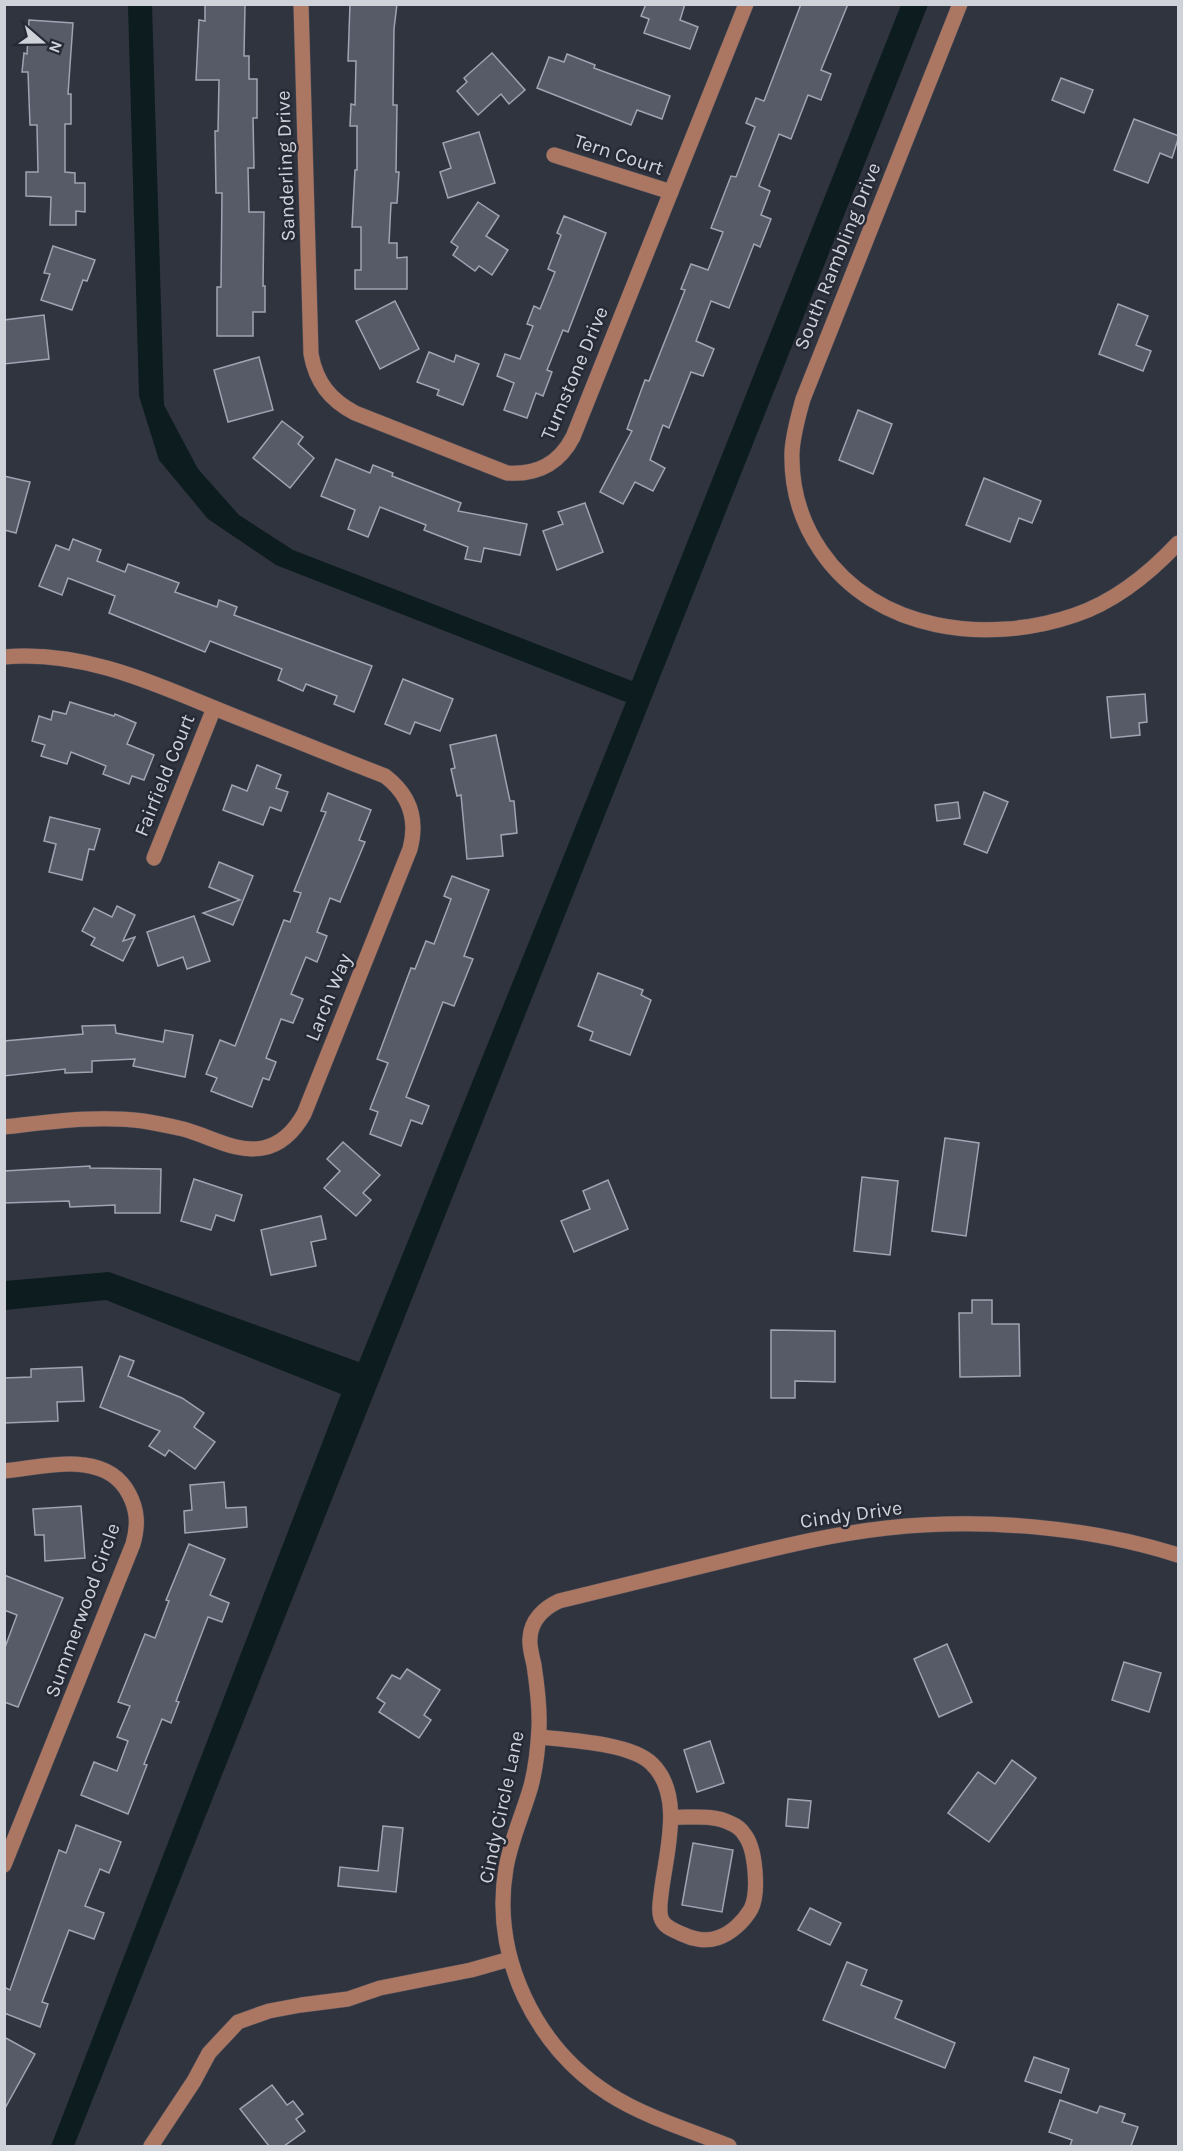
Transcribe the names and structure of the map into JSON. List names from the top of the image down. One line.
{"streets":{"street":["Tern Court","Sanderling Drive","South Rambling Drive","Turnstone Drive","Fairfield Court","Larch Way","Cindy Drive","Summerwood Circle","Cindy Circle Lane"]},"crossings":[["Tern Court","Turnstone Drive"],["Sanderling Drive","Turnstone Drive"],["Fairfield Court","Larch Way"],["Cindy Drive","Cindy Circle Lane"]],"north":"right"}
